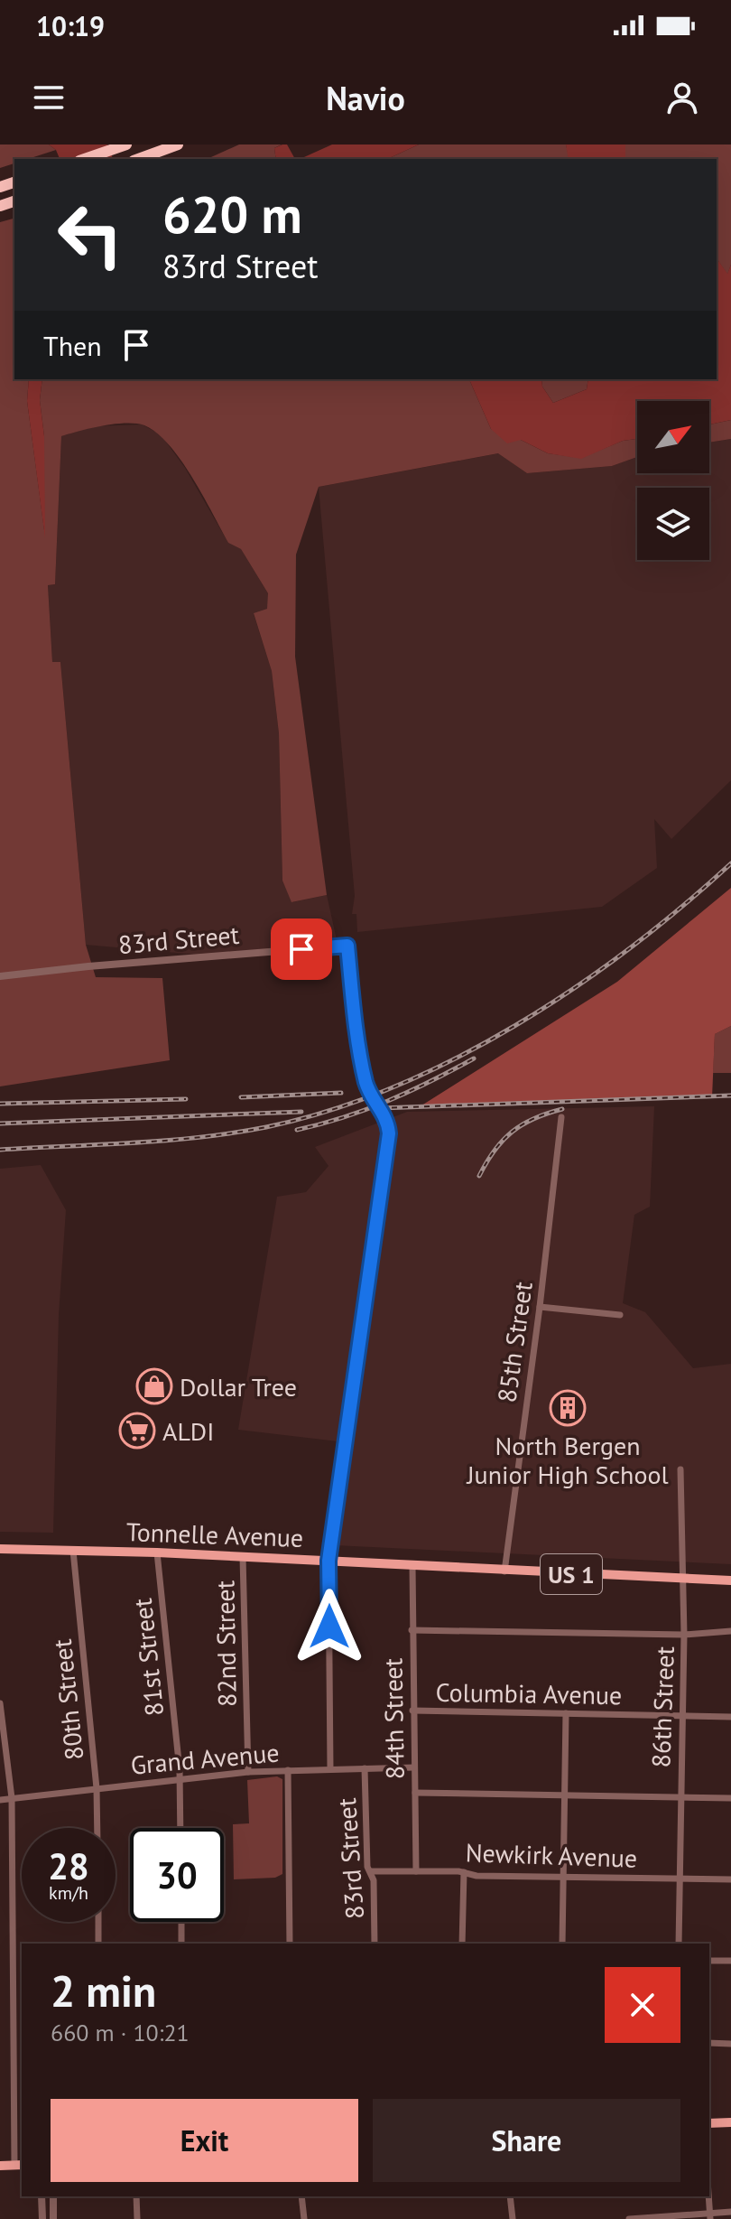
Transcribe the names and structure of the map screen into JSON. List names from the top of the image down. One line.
{"streets":{"main road":["Tonnelle Avenue","US 1"],"street":["83rd Street","85th Street","82nd Street","81st Street","Columbia Avenue","80th Street","86th Street","84th Street","Grand Avenue","Newkirk Avenue"]},"crossings":[["83rd Street","Tonnelle Avenue"],["83rd Street","Grand Avenue"],["83rd Street","Newkirk Avenue"],["85th Street","Tonnelle Avenue"],["Tonnelle Avenue","82nd Street"],["Tonnelle Avenue","81st Street"],["Tonnelle Avenue","80th Street"],["Tonnelle Avenue","86th Street"],["Tonnelle Avenue","84th Street"],["82nd Street","Grand Avenue"],["81st Street","Grand Avenue"],["Columbia Avenue","86th Street"],["Columbia Avenue","84th Street"],["80th Street","Grand Avenue"],["86th Street","Newkirk Avenue"],["84th Street","Grand Avenue"],["84th Street","Newkirk Avenue"]],"places":{"shop":["Dollar Tree"],"building":["North Bergen Junior High School"],"supermarket":["ALDI"]},"north":"top right","page":{"status":"10:19","header":"Navio","turn":["620 m","83rd Street"],"then":"Then","speed":"28 km/h","limit":"30","heading":["2 min","660 m · 10:21"],"buttons":["Exit","Share"]}}
